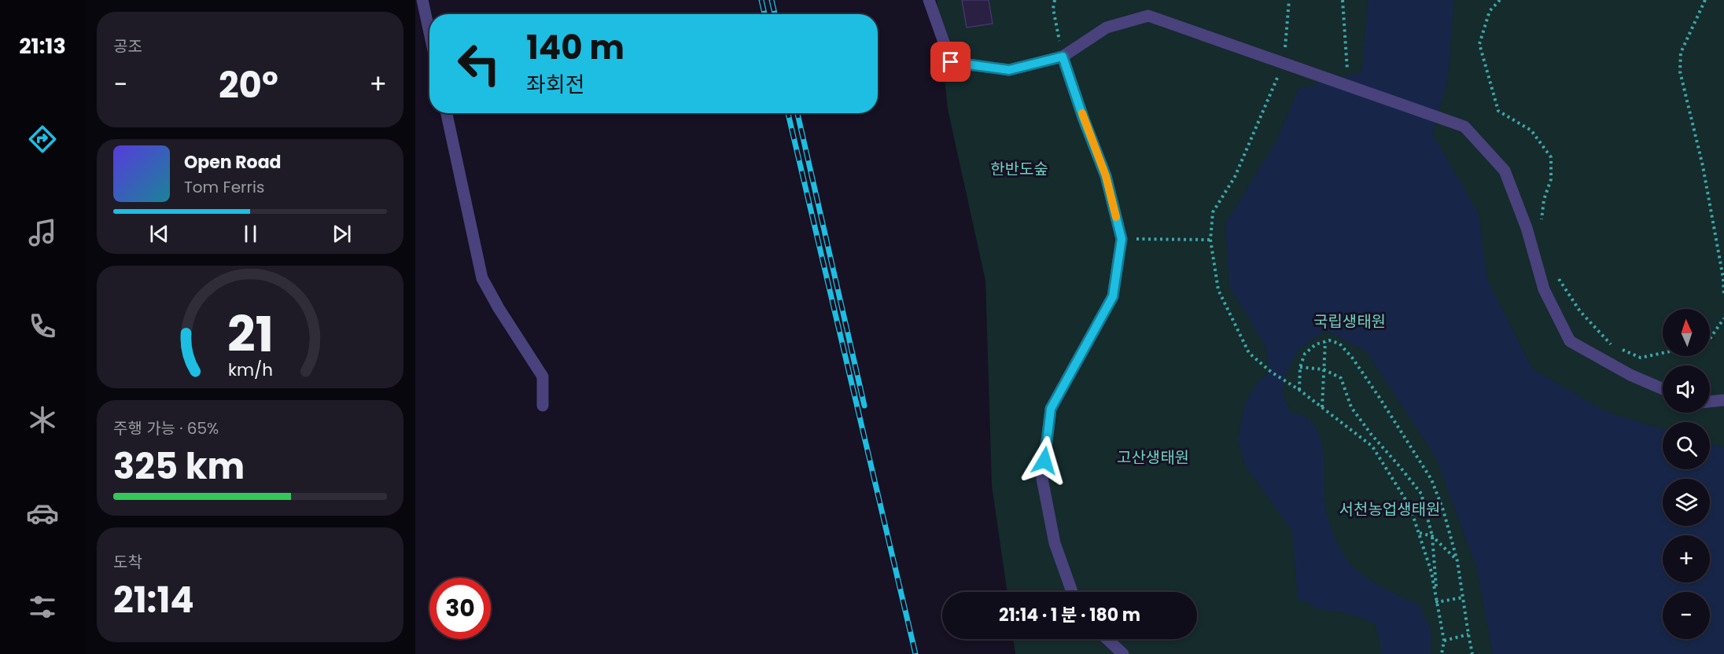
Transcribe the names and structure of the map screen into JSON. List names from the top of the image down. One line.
{"parks":["한반도숲","국립생태원","고산생태원","서천농업생태원"],"north":"top","page":{"tabs":"21:13","tile":["공조",["주행 가능 · 65%","325 km"],["도착","21:14"]],"turn":["140 m","좌회전"],"heat":["−","20°","+"],"song":["Open Road","Tom Ferris"],"map_buttons":["+","−"],"limit":"30","trip":"21:14 · 1 분 · 180 m","gauge":["21","km/h"]}}
